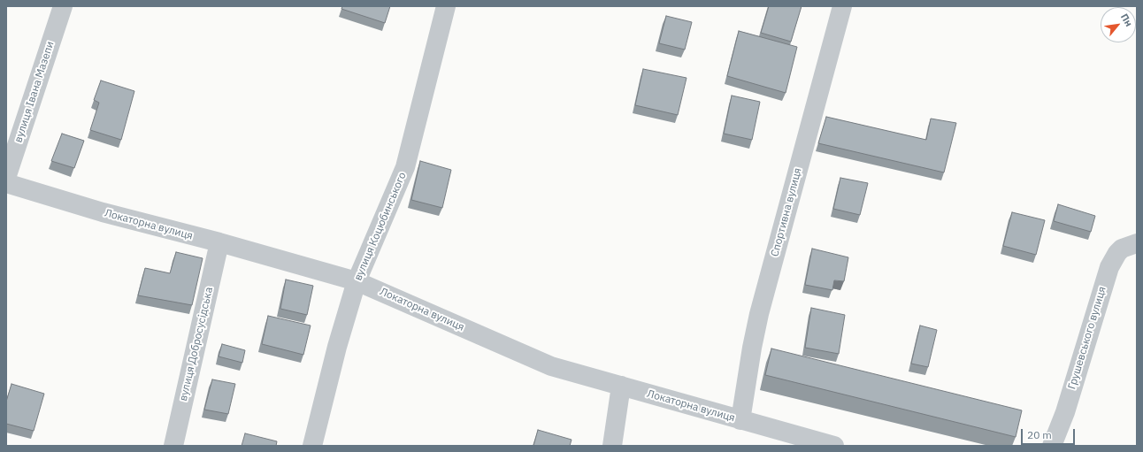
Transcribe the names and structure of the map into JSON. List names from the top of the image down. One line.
{"streets":{"street":["вулиця Івана Мазепи","Спортивна вулиця","Локаторна вулиця","вулиця Коцюбинського","Грушевського вулиця","вулиця Добросусідська"]},"crossings":[["Спортивна вулиця","Локаторна вулиця"],["Локаторна вулиця","вулиця Коцюбинського"],["Локаторна вулиця","вулиця Добросусідська"]],"scale_bar":"20 m","north":"top right"}
